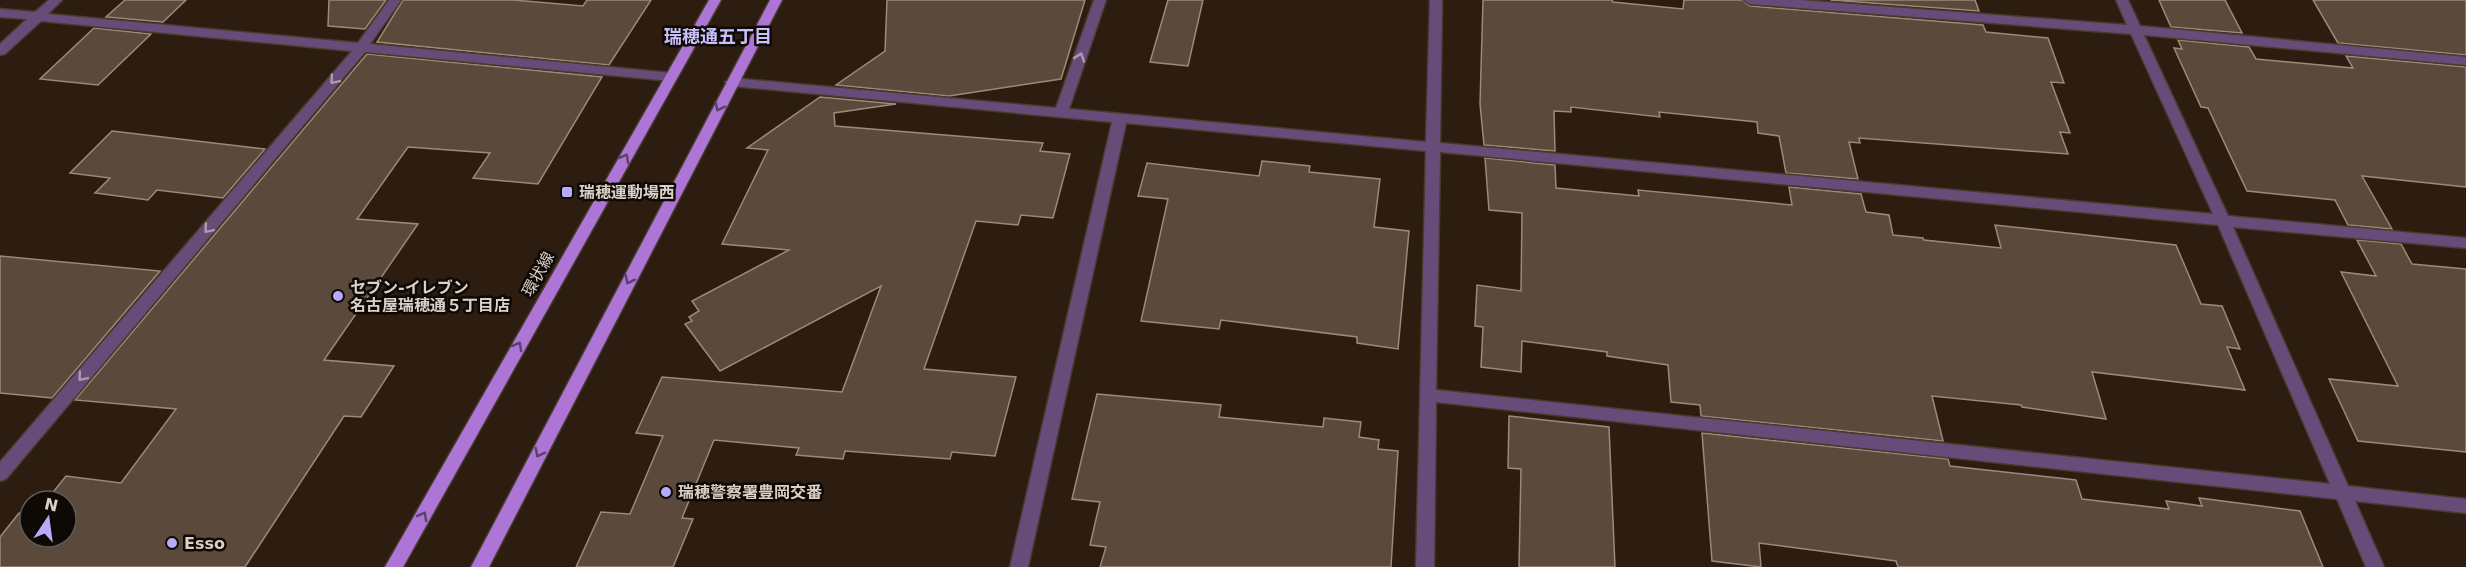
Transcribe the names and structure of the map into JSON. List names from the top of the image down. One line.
{"streets":{"main road":["環状線"]},"districts":["瑞穂通五丁目"],"places":{"transit":["瑞穂運動場西"],"other":["セブン-イレブン 名古屋瑞穂通５丁目店","瑞穂警察署豊岡交番","Esso"]},"north":"top"}
